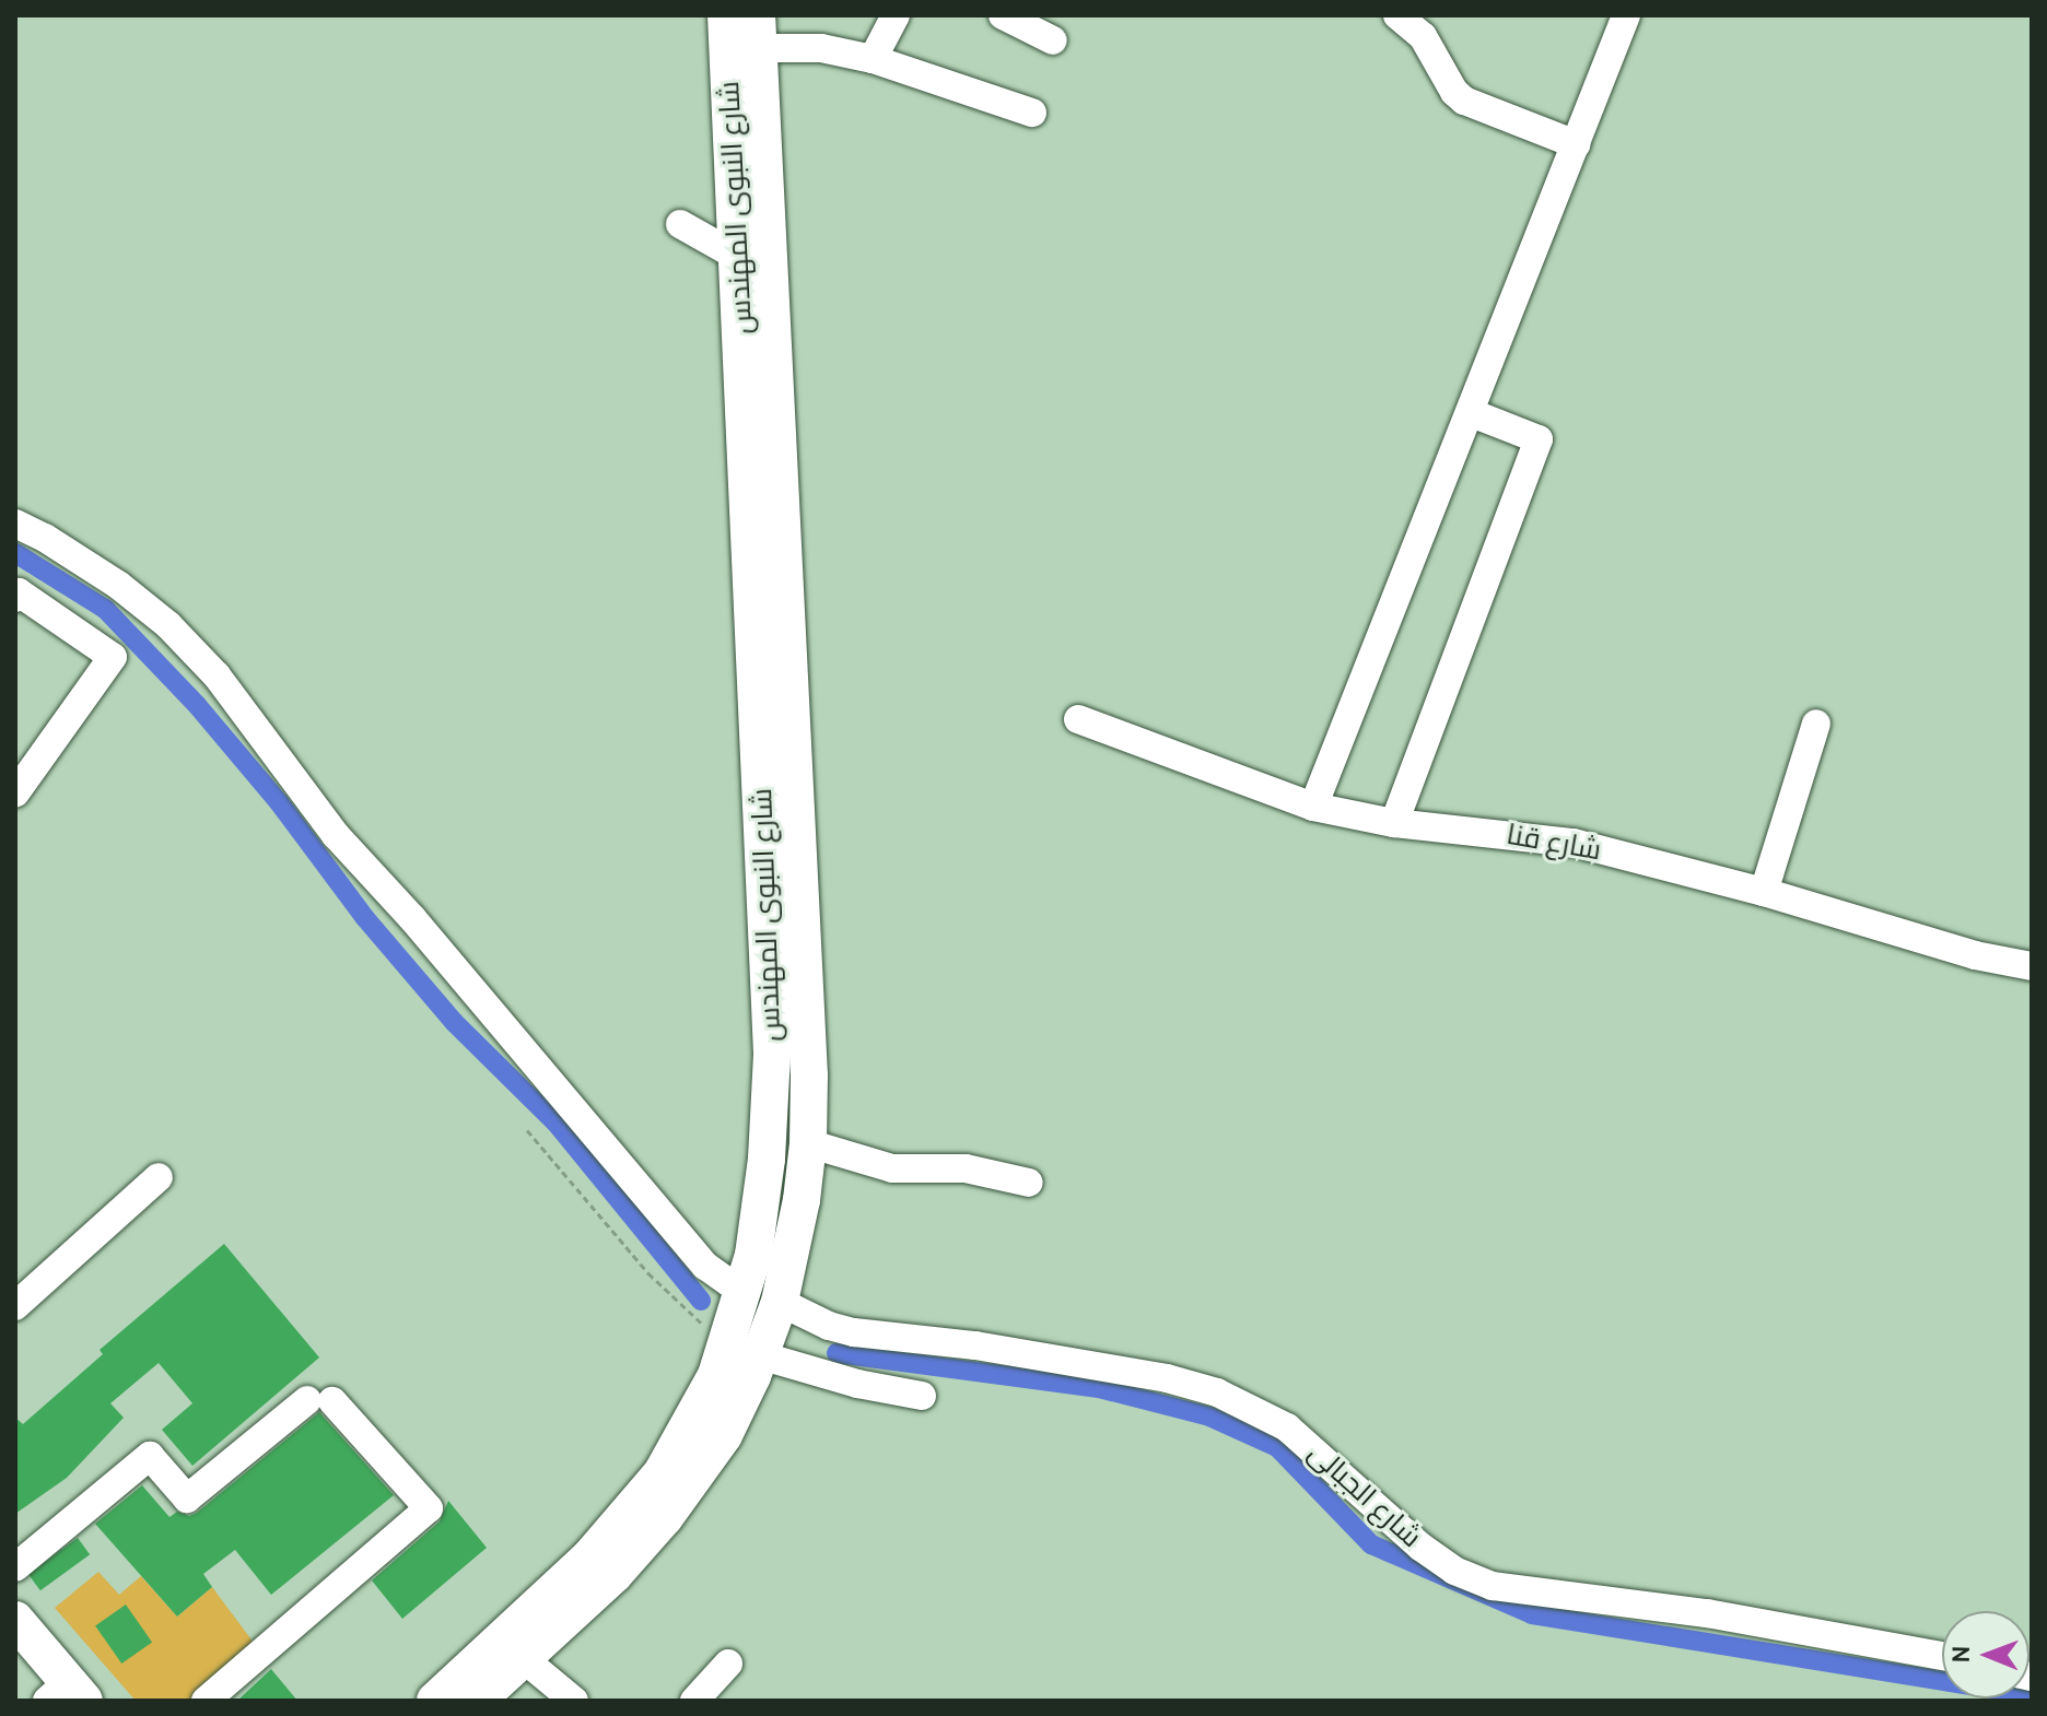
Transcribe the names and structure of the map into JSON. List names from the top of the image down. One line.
{"streets":{"main road":["شارع النبوى المهندس"],"street":["شارع قنا","شارع الجبالى"]},"crossings":[["شارع النبوى المهندس","شارع الجبالى"]],"north":"left"}
